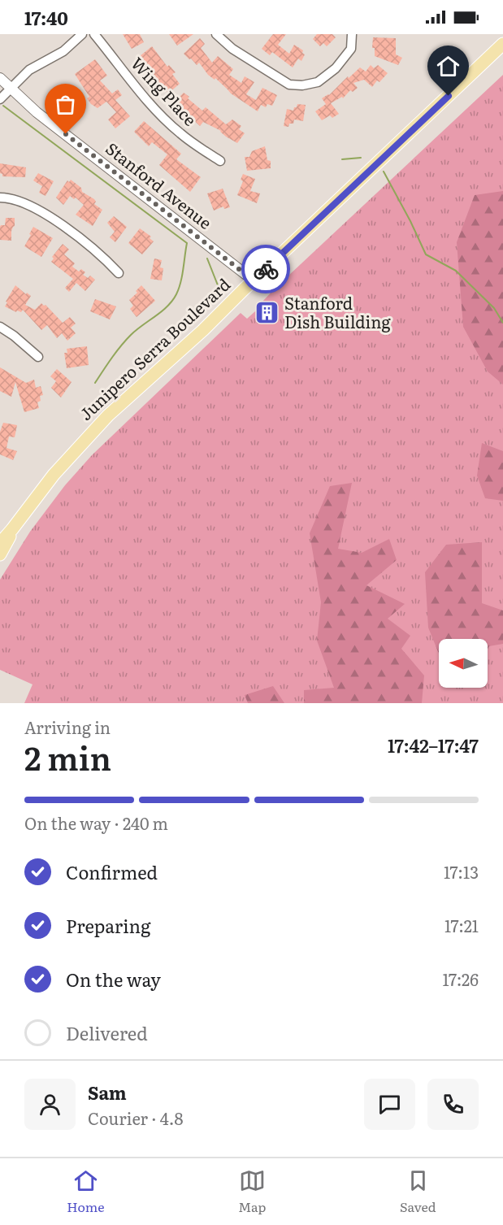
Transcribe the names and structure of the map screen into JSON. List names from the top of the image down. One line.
{"streets":{"main road":["Junipero Serra Boulevard"],"street":["Wing Place","Stanford Avenue"]},"crossings":[["Stanford Avenue","Junipero Serra Boulevard"]],"places":{"building":["Stanford Dish Building"]},"north":"left","page":{"status":"17:40","heading":["2 min","Arriving in","17:42–17:47"],"panel":["Sam","Courier · 4.8"],"bar":"On the way · 240 m","list":[["Confirmed","17:13"],["Preparing","17:21"],["On the way","17:26"],"Delivered"],"tabs":["Home","Map","Saved"]}}
